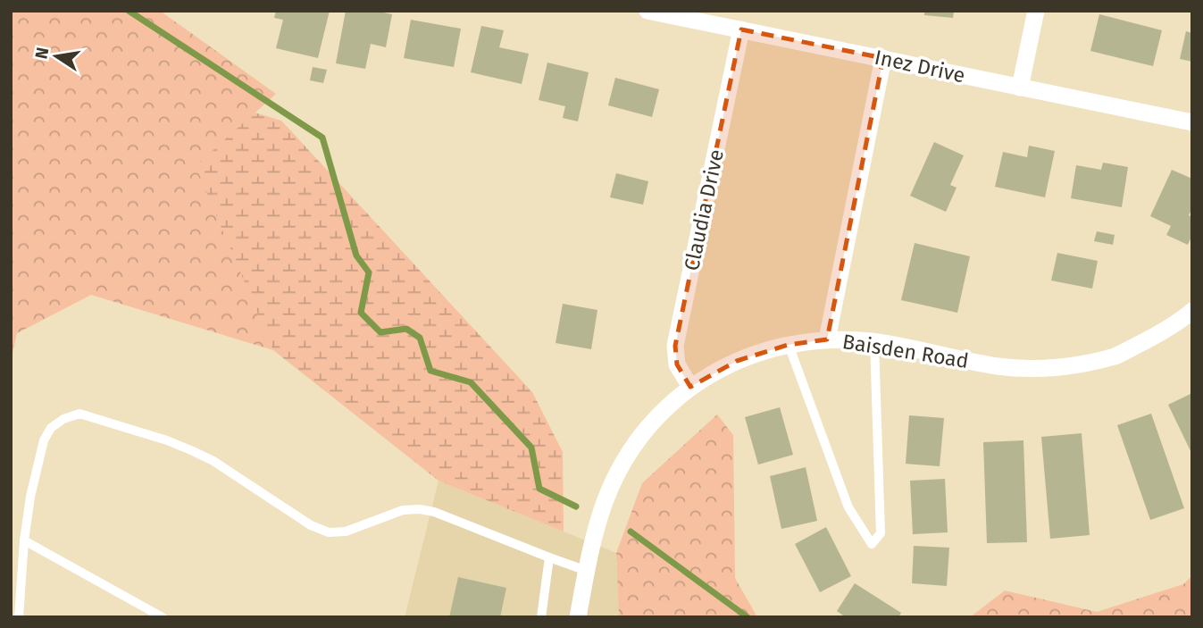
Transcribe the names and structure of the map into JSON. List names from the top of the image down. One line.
{"streets":{"street":["Inez Drive","Claudia Drive","Baisden Road"]},"crossings":[["Inez Drive","Claudia Drive"],["Claudia Drive","Baisden Road"]],"north":"left"}
